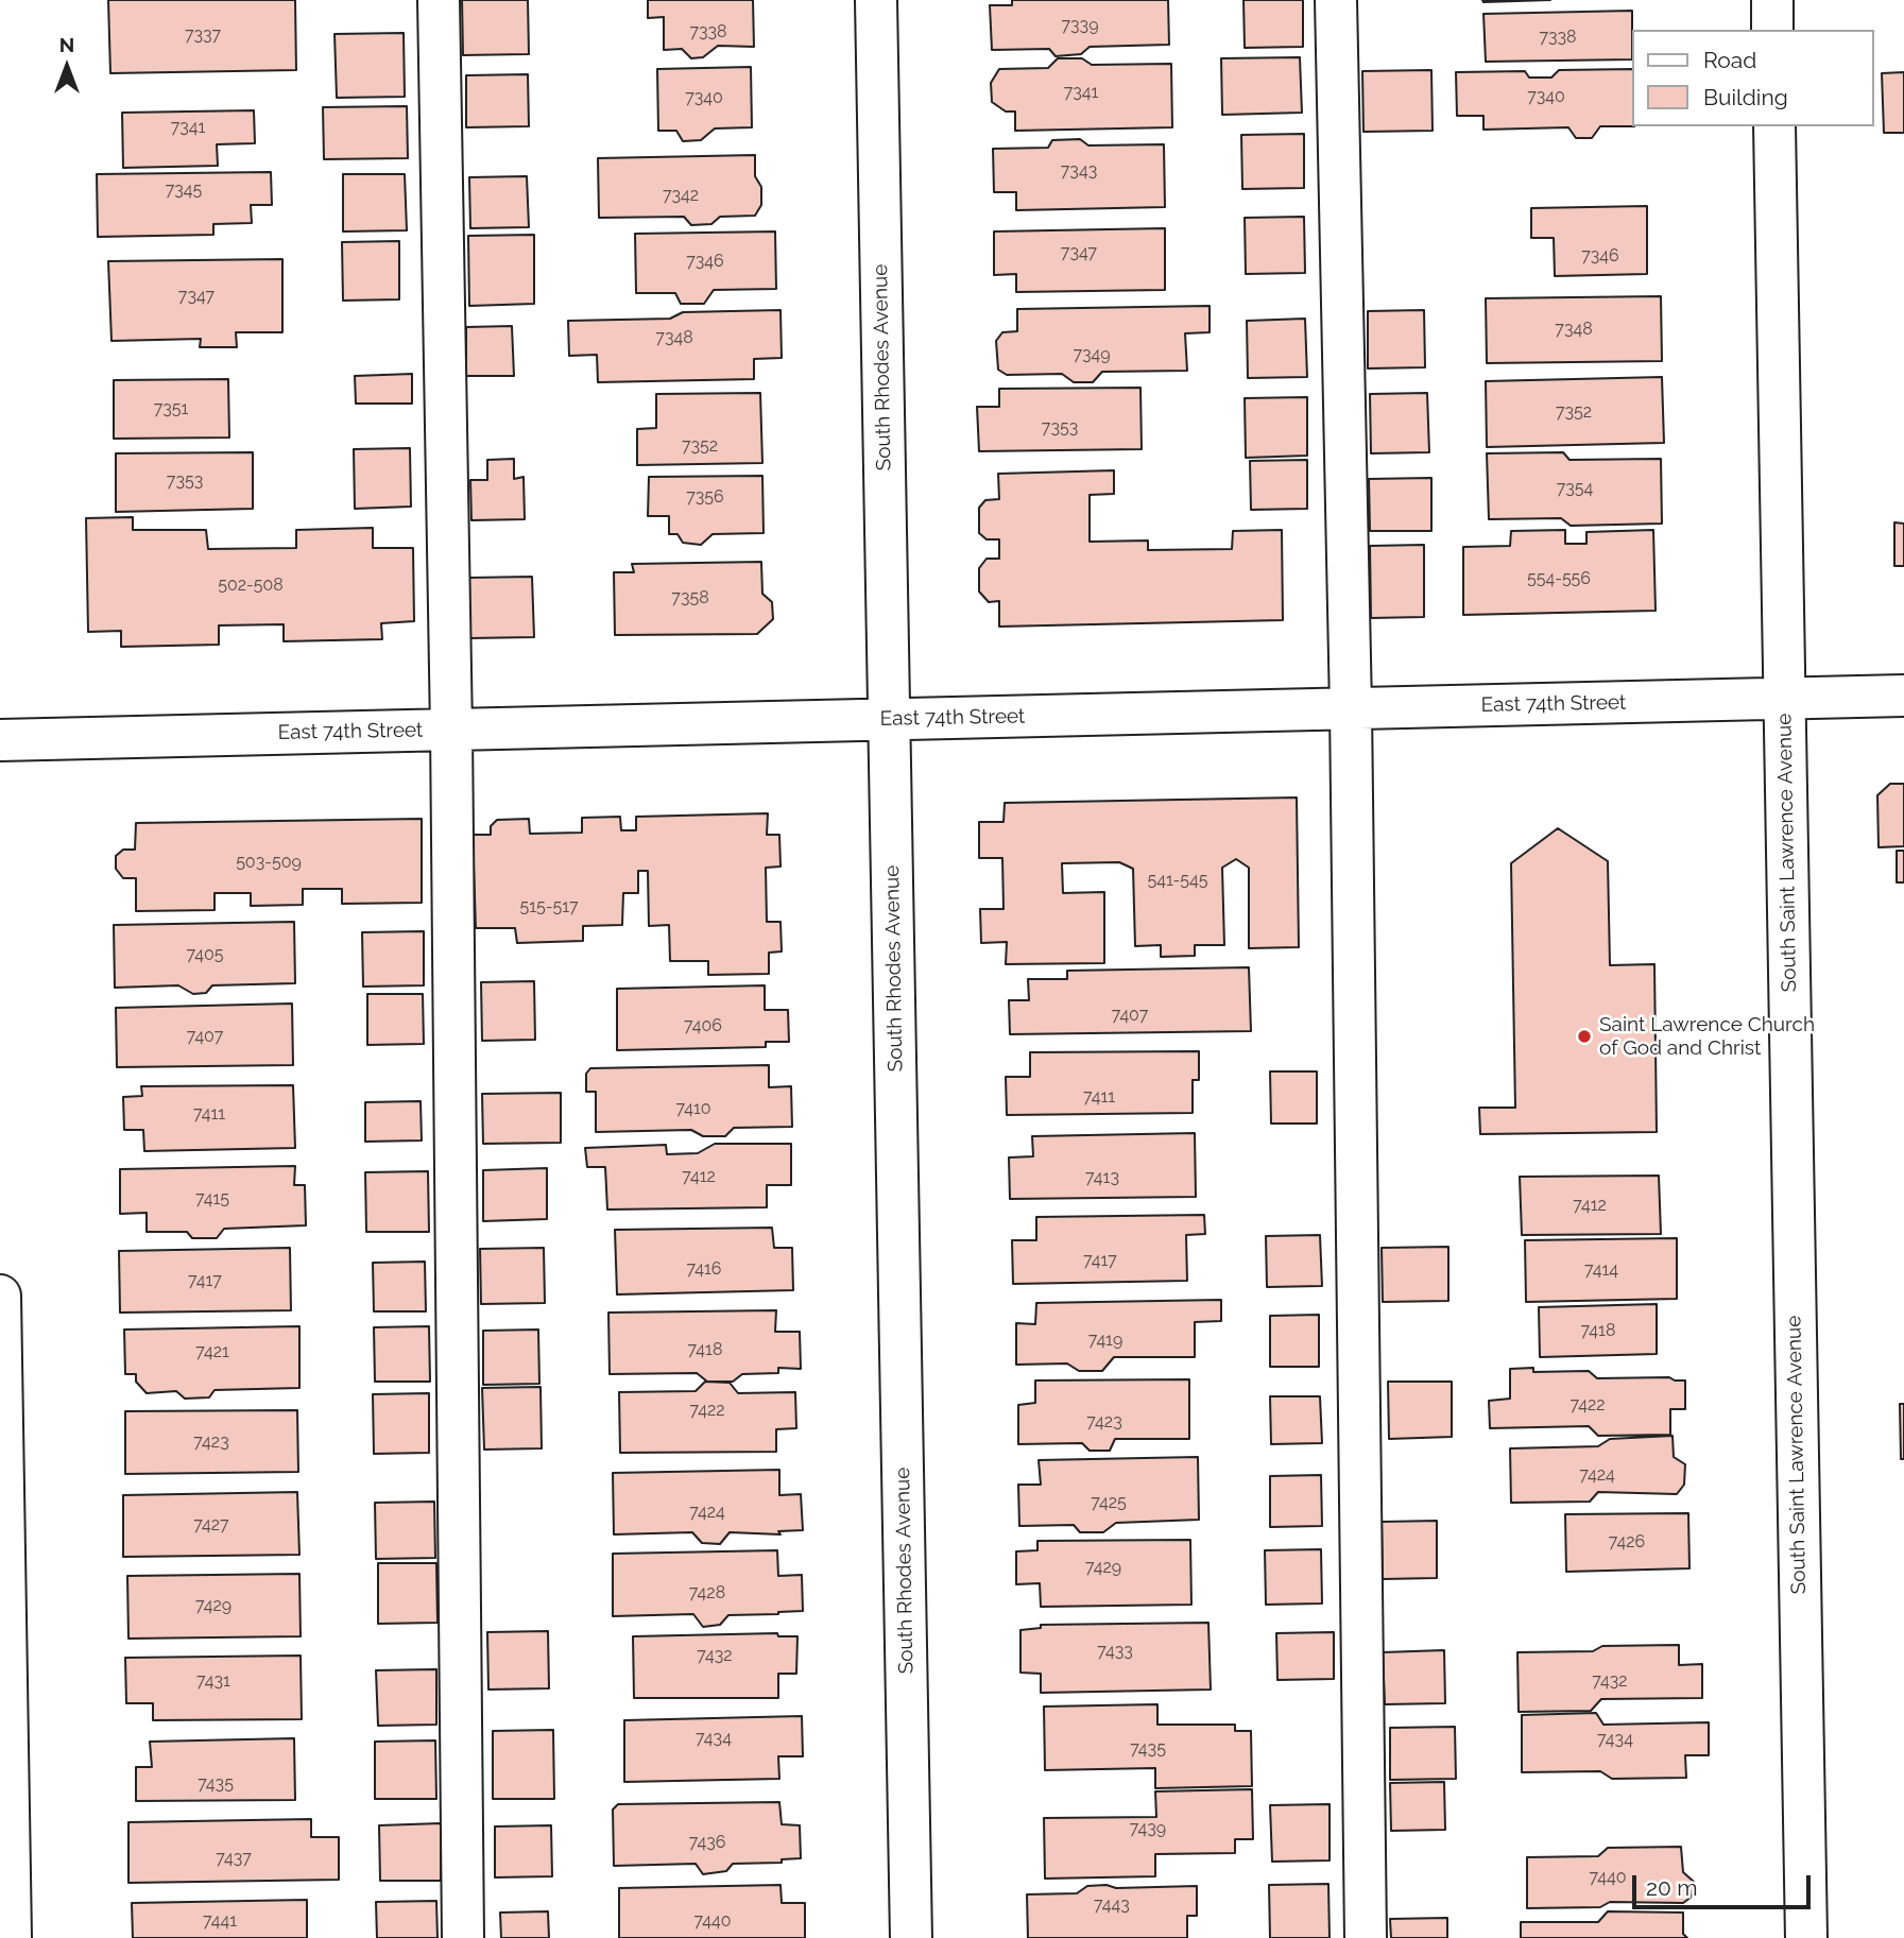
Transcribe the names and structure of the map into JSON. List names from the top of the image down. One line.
{"streets":{"street":["South Rhodes Avenue","East 74th Street","South Saint Lawrence Avenue"]},"crossings":[["South Rhodes Avenue","East 74th Street"],["East 74th Street","South Saint Lawrence Avenue"]],"places":["Saint Lawrence Church of God and Christ"],"house_numbers":["7339","7338","7337","7338","7341","7340","7340","7341","7343","7345","7342","7347","7346","7346","7347","7348","7348","7349","7351","7352","7353","7352","7353","7354","7356","554-556","502-508","7358","503-509","541-545","515-517","7405","7407","7406","7407","7411","7410","7411","7412","7413","7415","7412","7417","7416","7414","7417","7418","7419","7418","7421","7422","7422","7423","7423","7424","7425","7424","7427","7426","7429","7428","7429","7433","7432","7431","7432","7434","7434","7435","7435","7439","7436","7437","7440","7443","7441","7440"],"legend":["Road","Building"],"scale_bar":"20 m","north":"top"}
